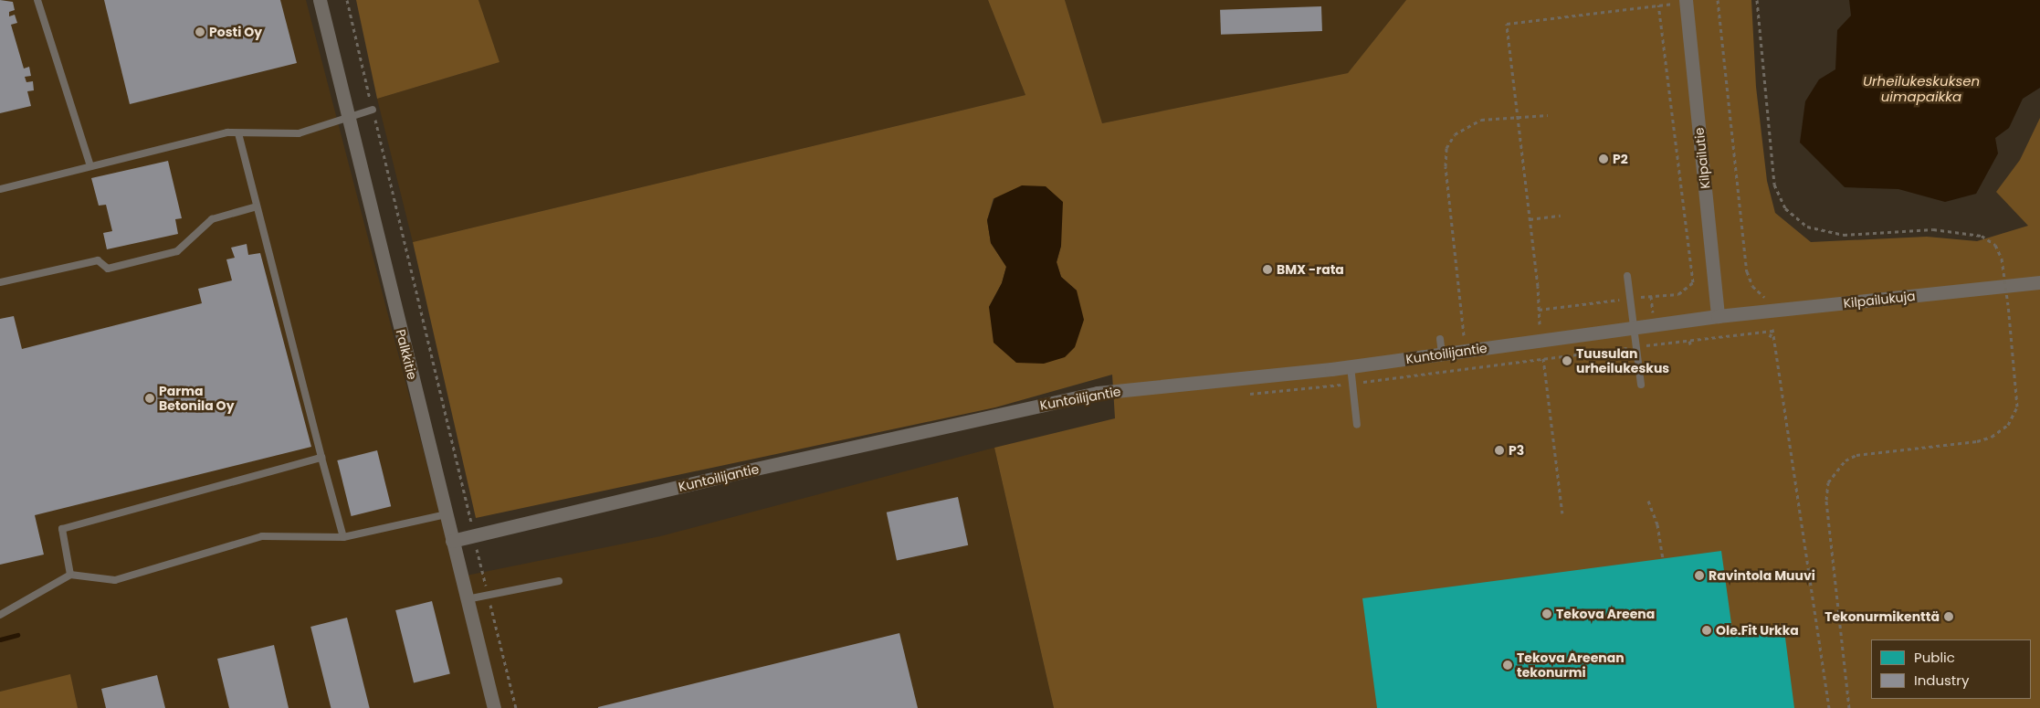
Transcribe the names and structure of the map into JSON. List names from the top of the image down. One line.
{"streets":{"street":["Kilpailutie","Kilpailukuja","Kuntoilijantie","Palkkitie"]},"crossings":[["Kilpailutie","Kilpailukuja"],["Kilpailutie","Kuntoilijantie"],["Kilpailukuja","Kuntoilijantie"],["Kuntoilijantie","Palkkitie"]],"water":["Urheilukeskuksen uimapaikka"],"places":["Posti Oy","P2","BMX -rata","Tuusulan urheilukeskus","Parma Betonila Oy","P3","Ravintola Muuvi","Tekova Areena","Tekonurmikenttä","Ole.Fit Urkka","Tekova Areenan tekonurmi"],"legend":["Public","Industry"]}
